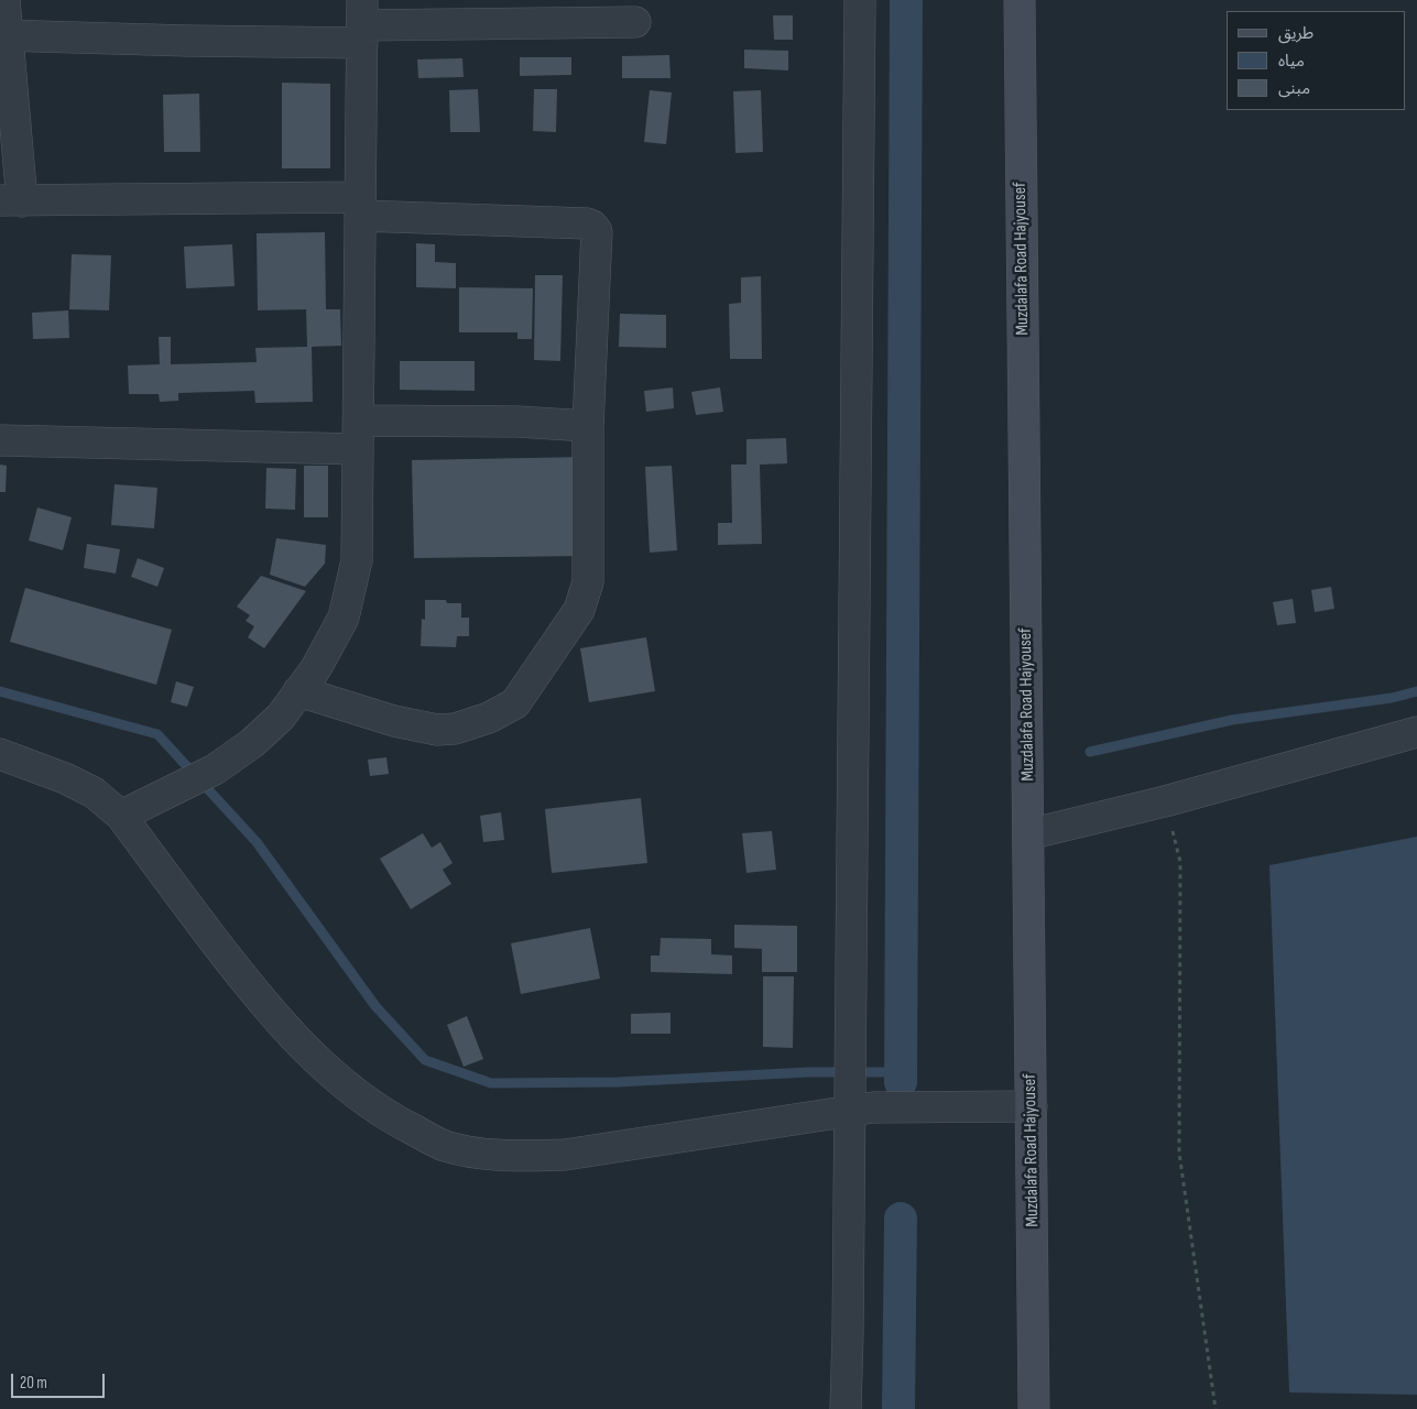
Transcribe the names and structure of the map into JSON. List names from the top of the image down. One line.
{"streets":{"street":["Muzdalafa Road Hajyousef"]},"legend":["طريق","مياه","مبنى"],"scale_bar":"20 m"}
